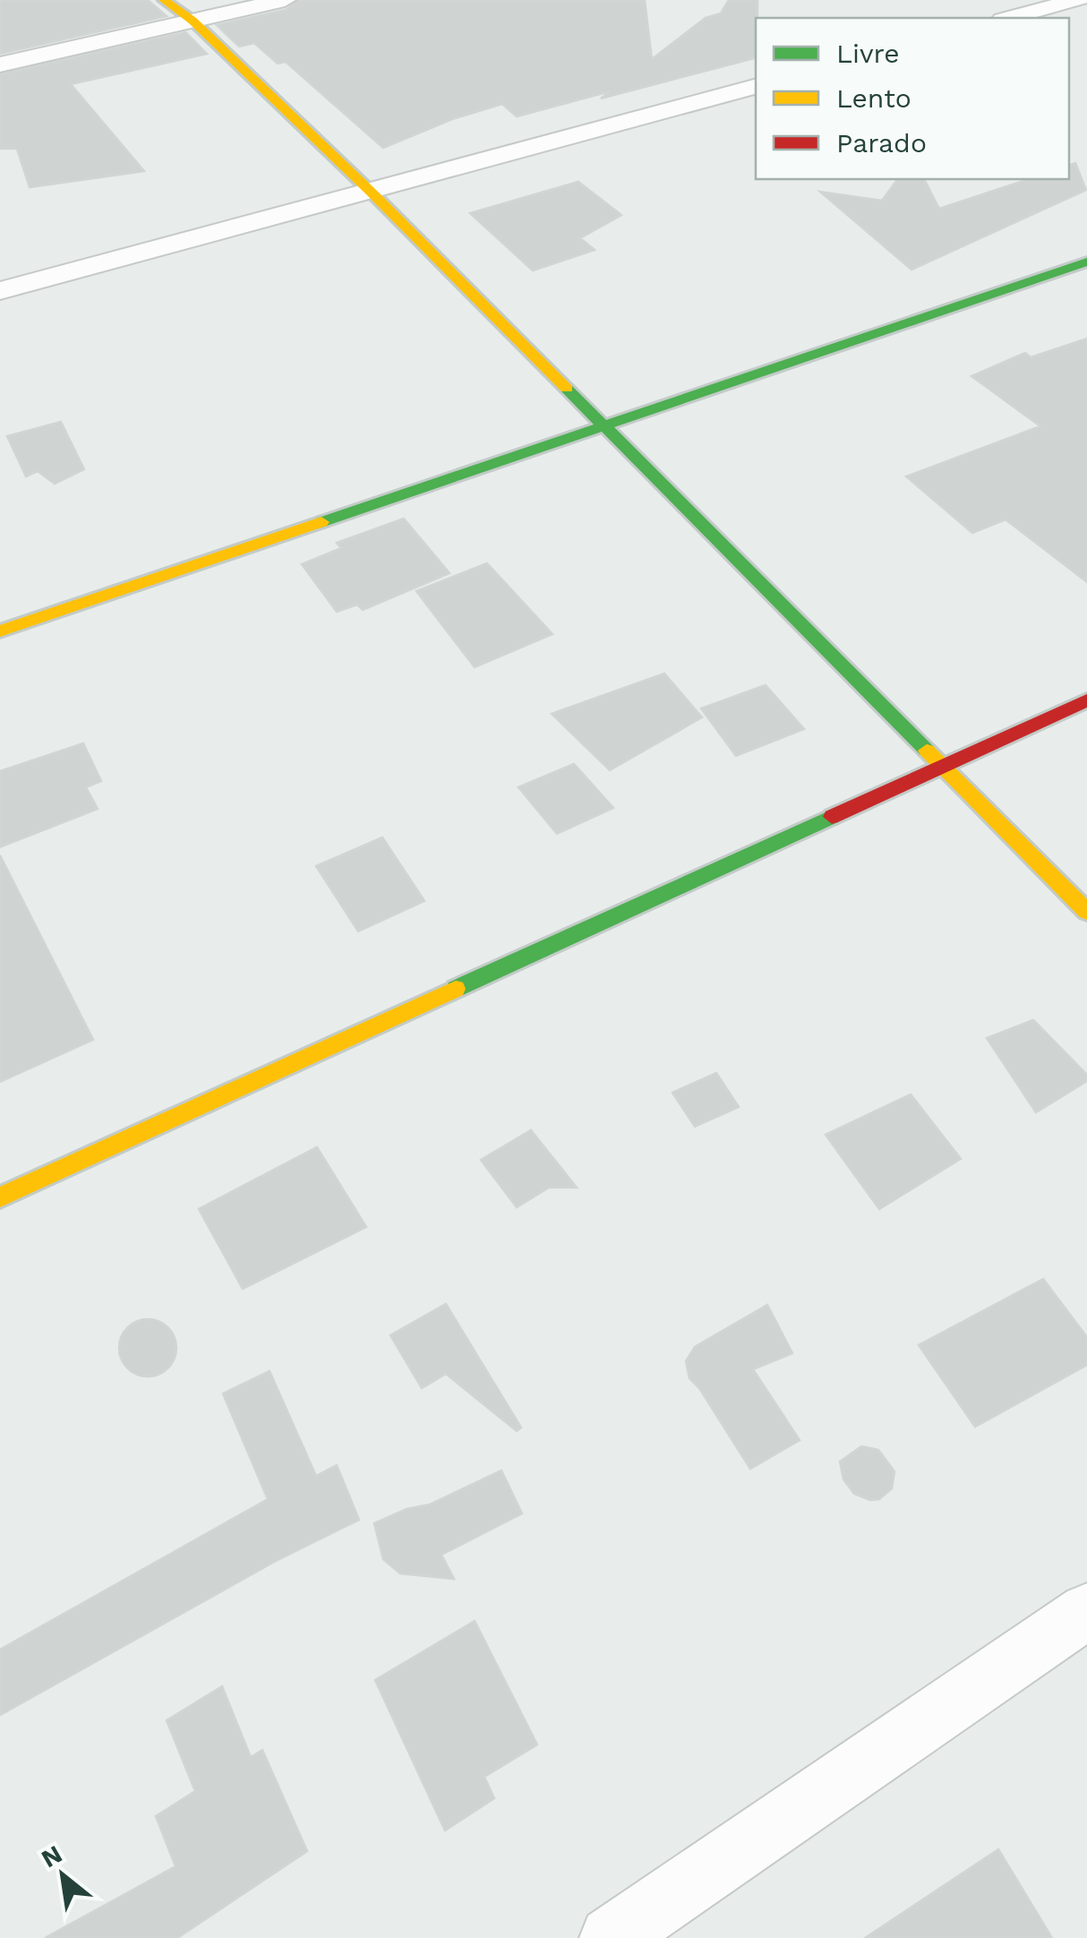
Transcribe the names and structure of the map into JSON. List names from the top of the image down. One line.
{"legend":["Livre","Lento","Parado"],"north":"top left"}
